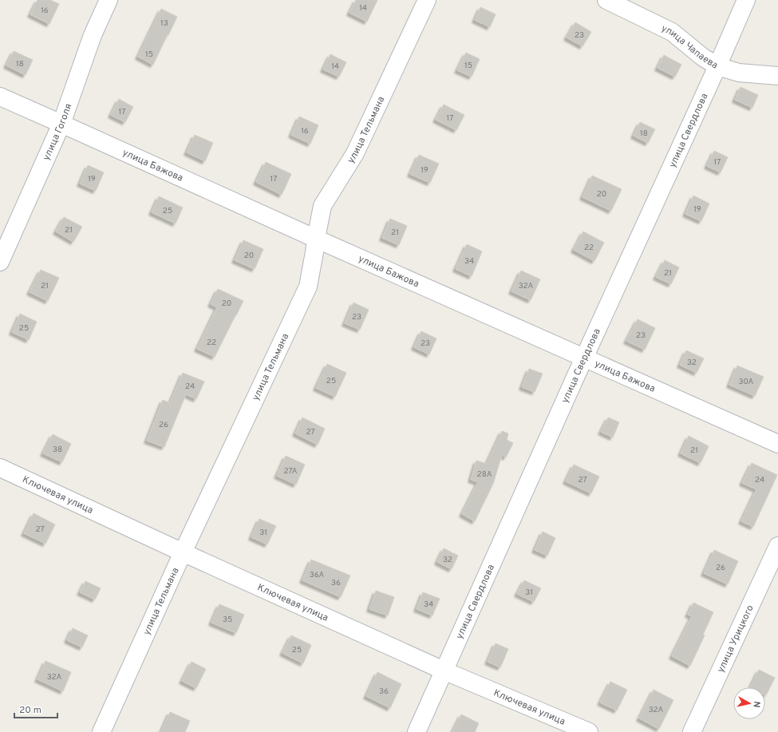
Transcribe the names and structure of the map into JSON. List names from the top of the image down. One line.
{"streets":{"street":["улица Чапаева","улица Тельмана","улица Свердлова","улица Гоголя","улица Бажова","Ключевая улица","улица Урицкого"]},"crossings":[["улица Чапаева","улица Свердлова"],["улица Тельмана","улица Бажова"],["улица Тельмана","Ключевая улица"],["улица Свердлова","улица Бажова"],["улица Свердлова","Ключевая улица"],["улица Гоголя","улица Бажова"]],"house_numbers":["14","16","13","23","15","18","15","14","17","17","16","18","17","19","19","17","20","19","25","21","21","22","20","34","21","21","32А","20","23","25","23","22","23","32","25","30А","24","26","27","38","21","27А","28А","27","24","27","31","32","26","36А","36","31","34","35","25","32А","36","32А"],"scale_bar":"20 m","north":"right"}
